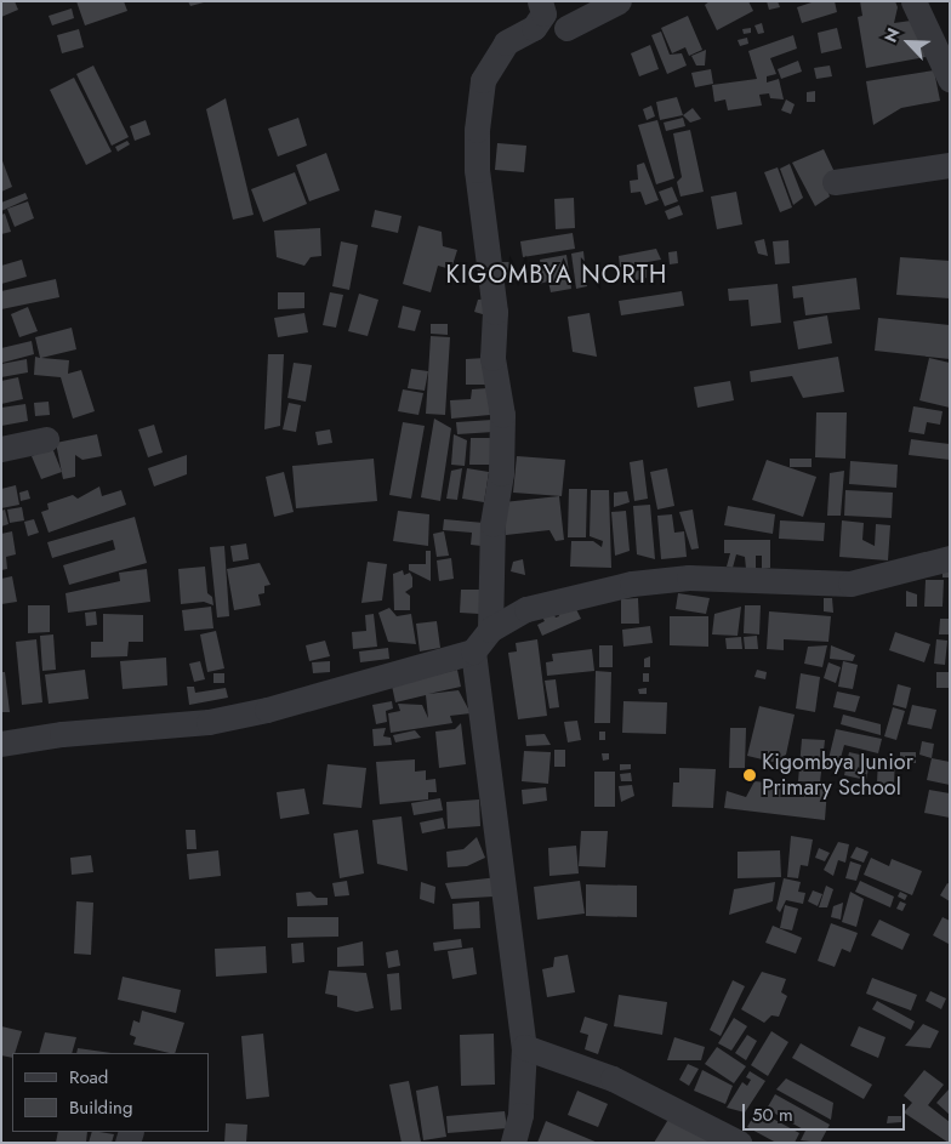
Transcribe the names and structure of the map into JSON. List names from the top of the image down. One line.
{"districts":["KIGOMBYA NORTH"],"places":["Kigombya Junior Primary School"],"legend":["Road","Building"],"scale_bar":"50 m","north":"top left"}
